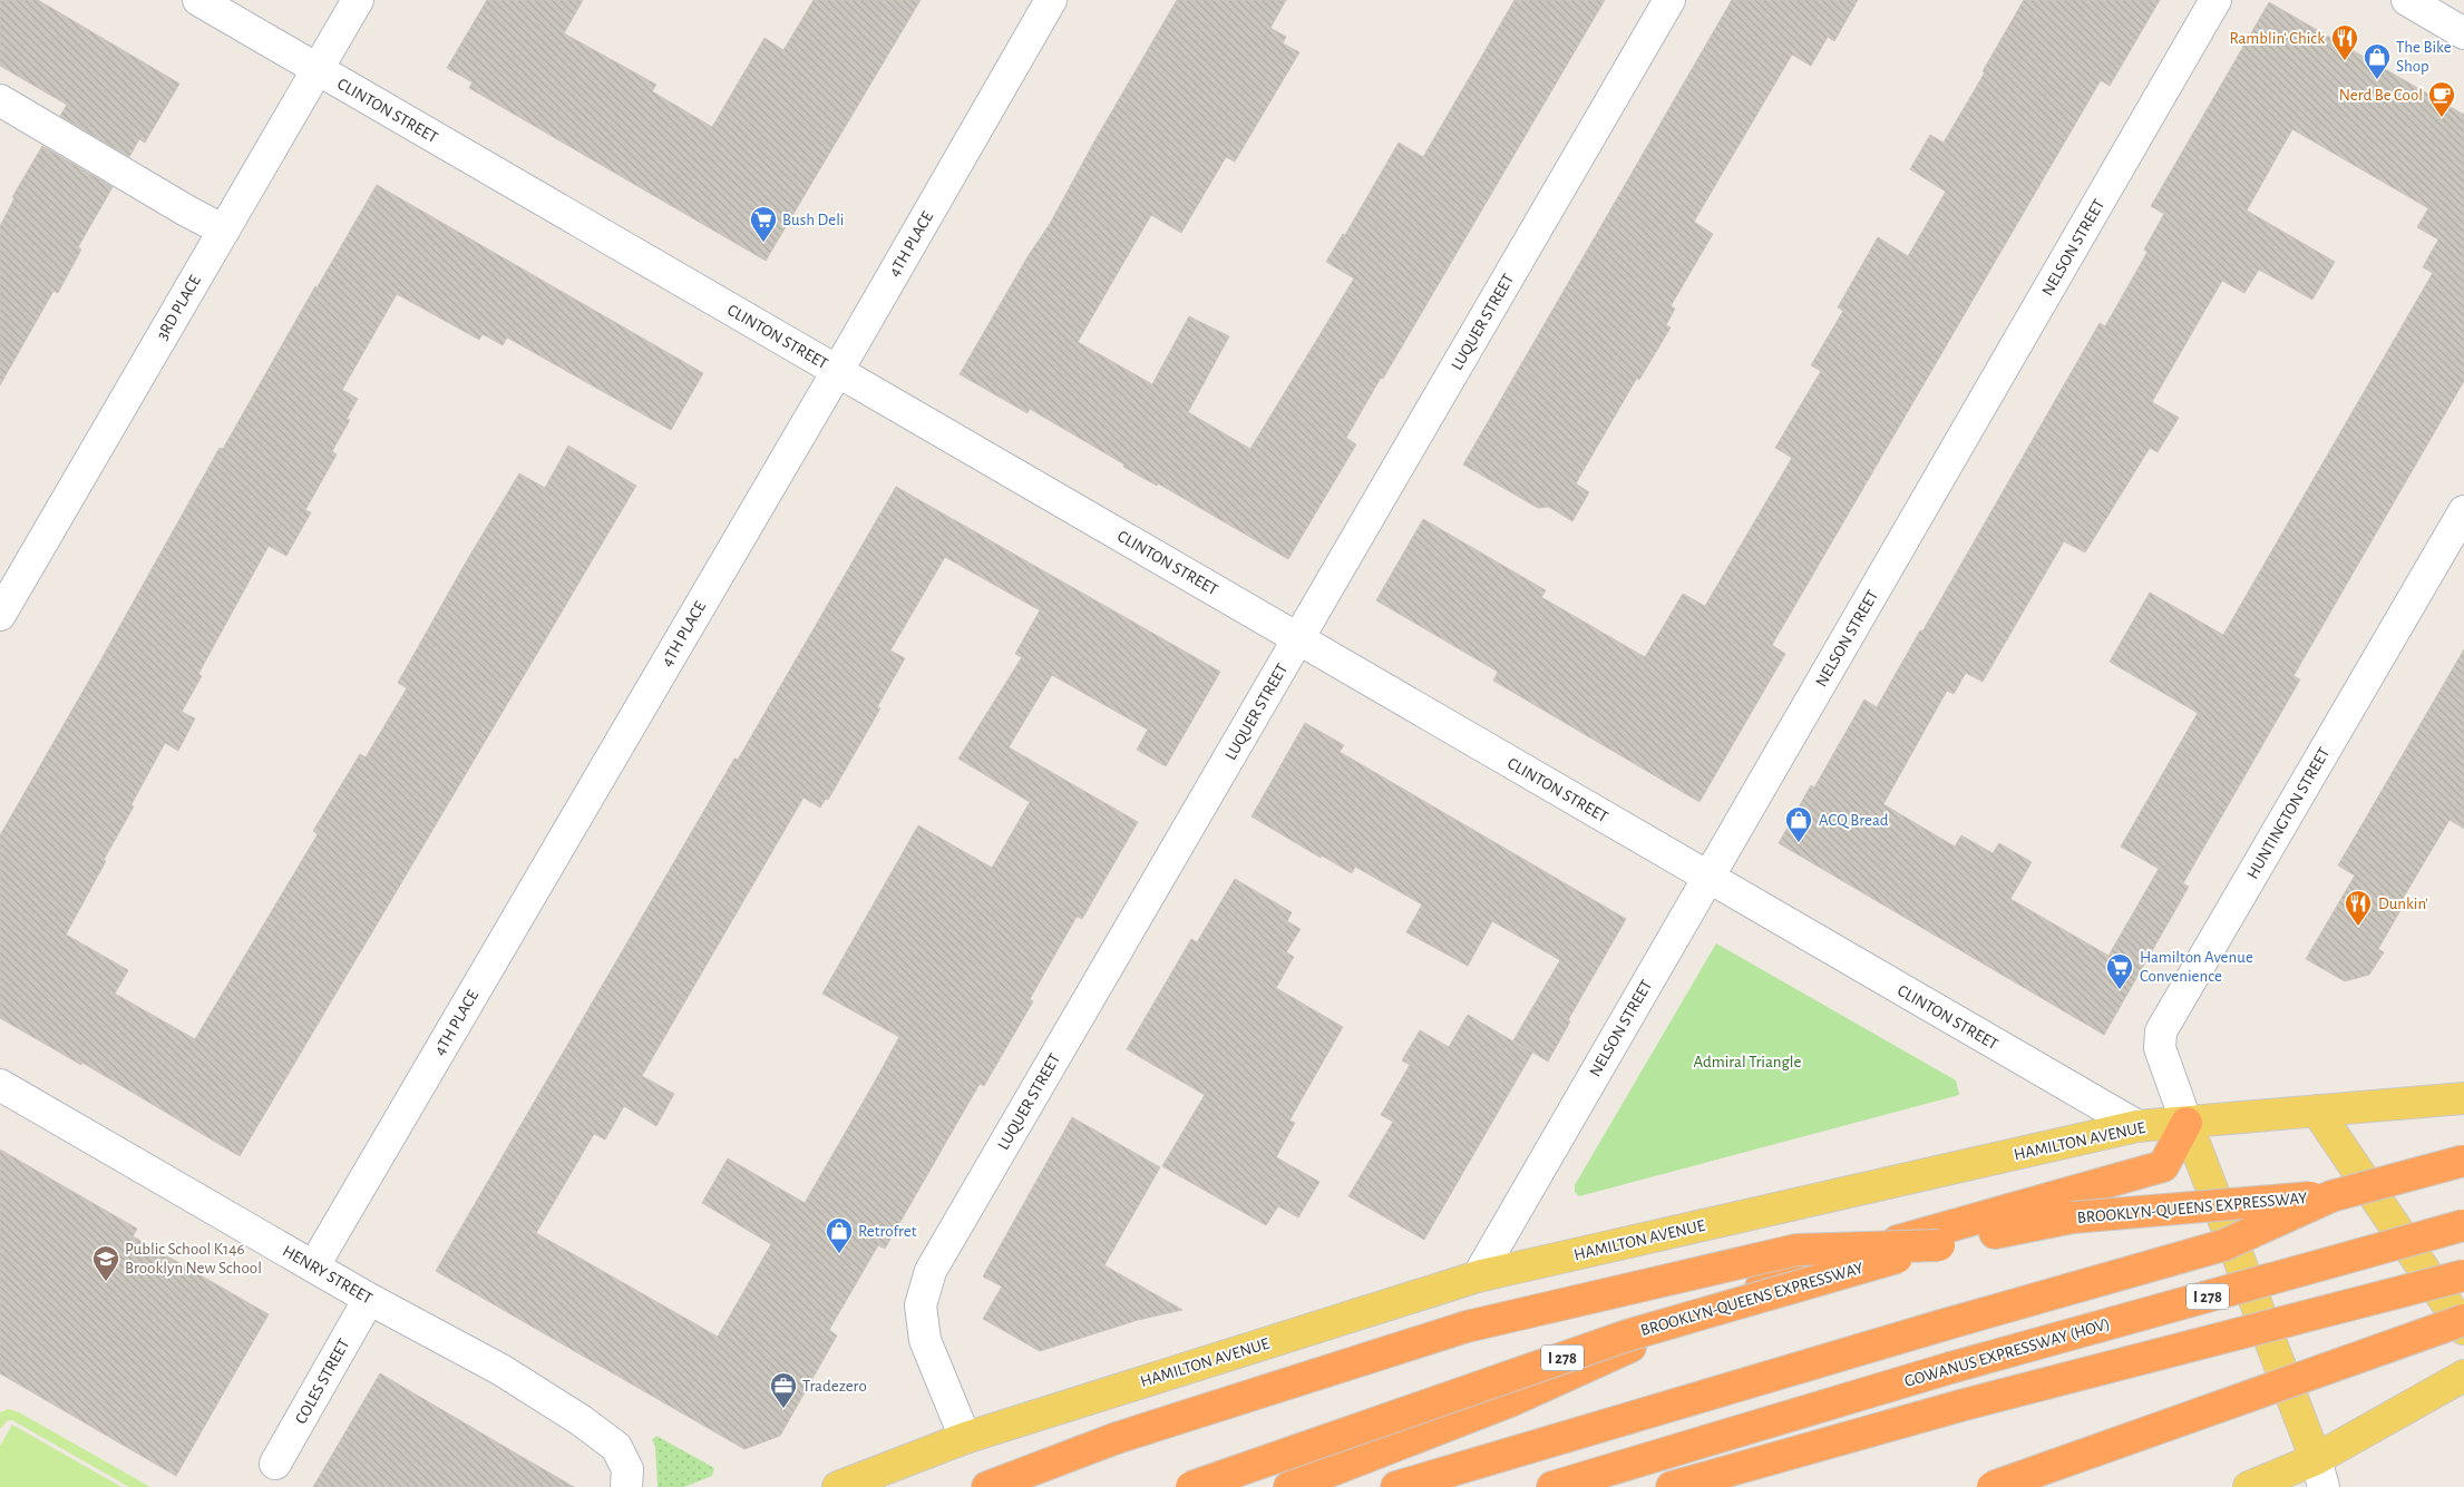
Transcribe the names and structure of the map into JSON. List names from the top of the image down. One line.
{"streets":{"highway":["BROOKLYN-QUEENS EXPRESSWAY","I 278","GOWANUS EXPRESSWAY (HOV)"],"main road":["HAMILTON AVENUE"],"street":["CLINTON STREET","4TH PLACE","NELSON STREET","3RD PLACE","LUQUER STREET","HUNTINGTON STREET","HENRY STREET","COLES STREET"]},"crossings":[["CLINTON STREET","4TH PLACE"],["CLINTON STREET","NELSON STREET"],["CLINTON STREET","3RD PLACE"],["CLINTON STREET","LUQUER STREET"],["CLINTON STREET","HAMILTON AVENUE"],["4TH PLACE","HENRY STREET"],["NELSON STREET","HAMILTON AVENUE"],["LUQUER STREET","HAMILTON AVENUE"],["HUNTINGTON STREET","HAMILTON AVENUE"],["BROOKLYN-QUEENS EXPRESSWAY","I 278"],["HENRY STREET","COLES STREET"]],"parks":["Admiral Triangle"],"places":{"restaurant":["Ramblin' Chick","Dunkin'"],"shop":["The Bike Shop","ACQ Bread","Retrofret"],"cafe":["Nerd Be Cool"],"supermarket":["Bush Deli","Hamilton Avenue Convenience"],"school or university":["Public School K146 Brooklyn New School"],"office":["Tradezero"]}}
